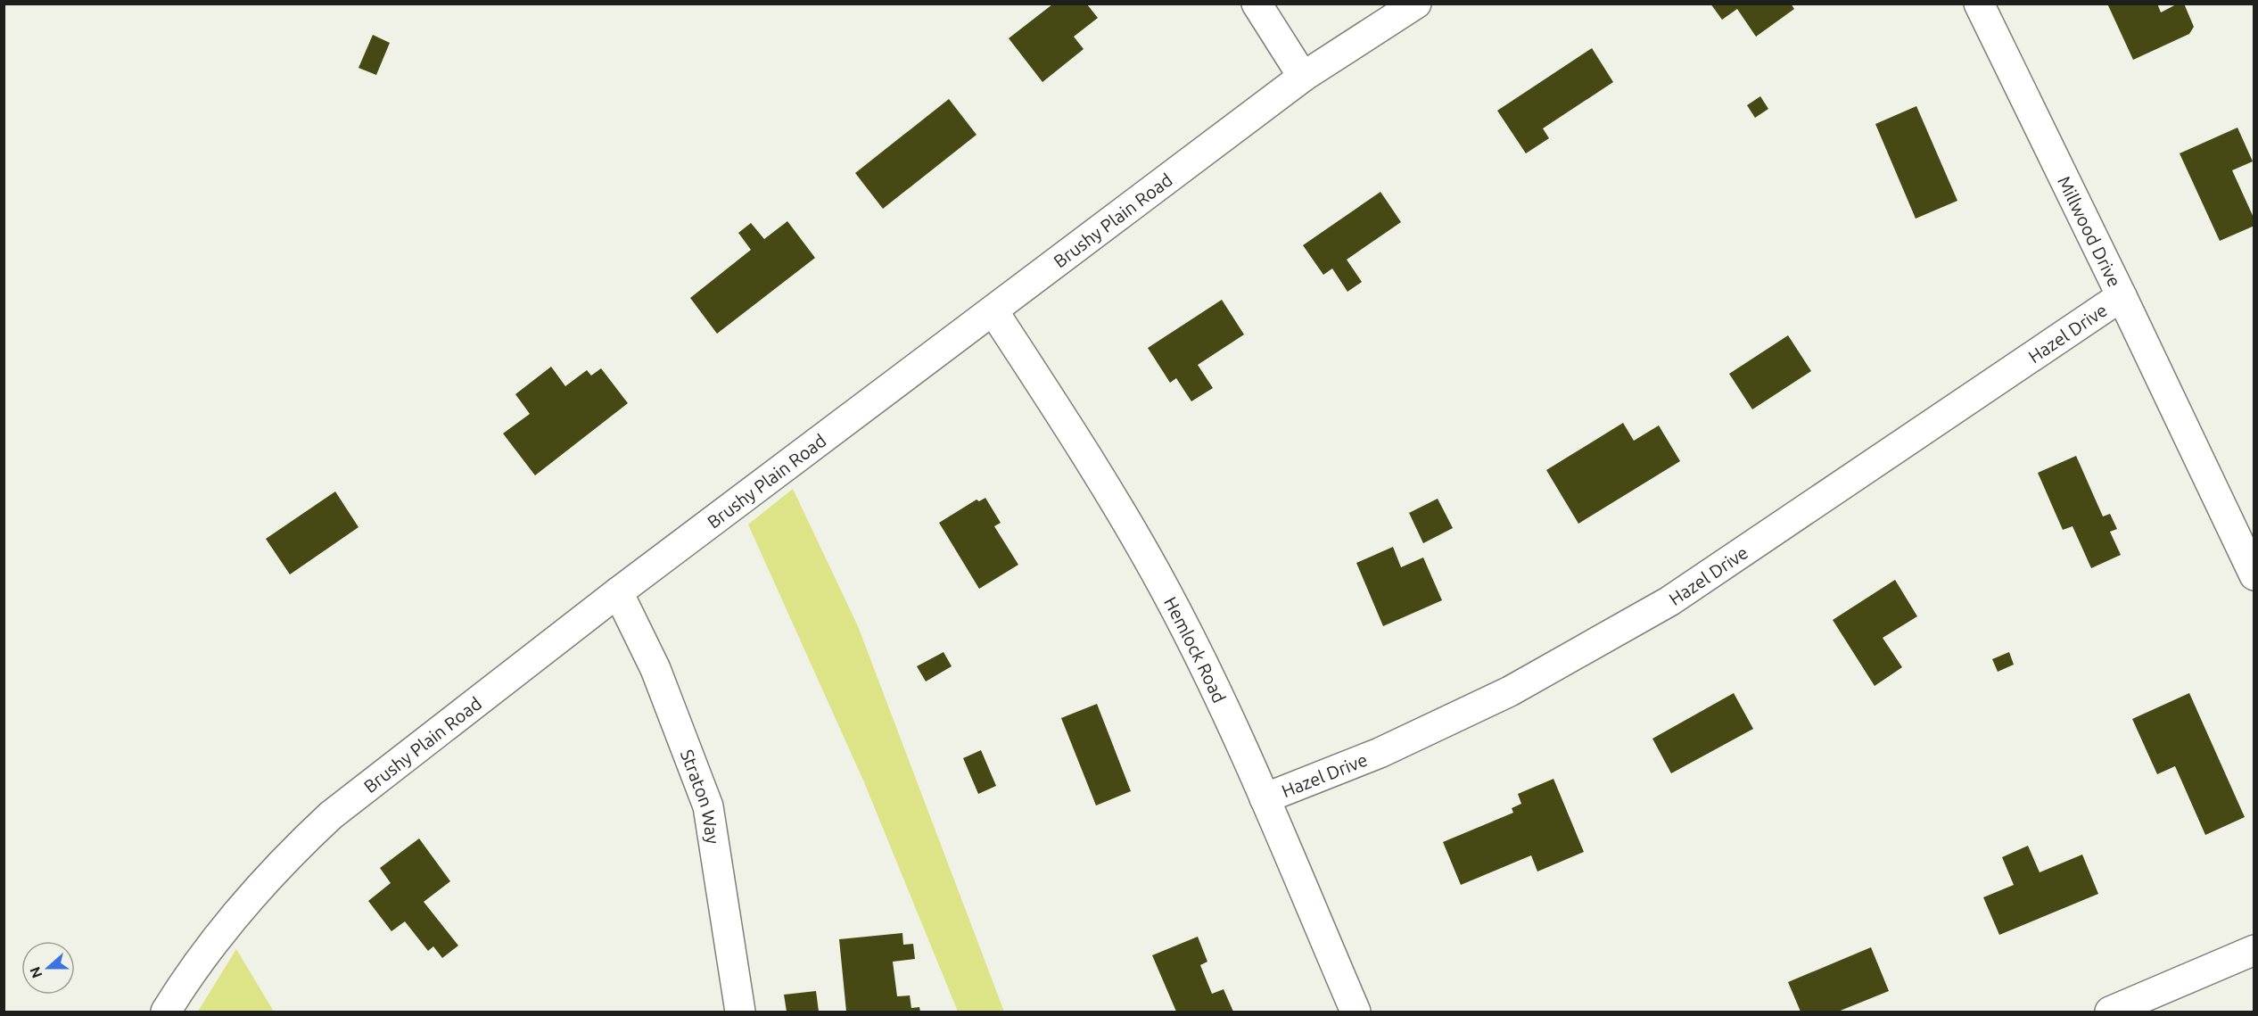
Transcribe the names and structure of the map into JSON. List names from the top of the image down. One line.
{"streets":{"street":["Brushy Plain Road","Millwood Drive","Hazel Drive","Hemlock Road","Straton Way"]},"crossings":[["Brushy Plain Road","Hemlock Road"],["Brushy Plain Road","Straton Way"],["Millwood Drive","Hazel Drive"],["Hazel Drive","Hemlock Road"]],"north":"left"}
